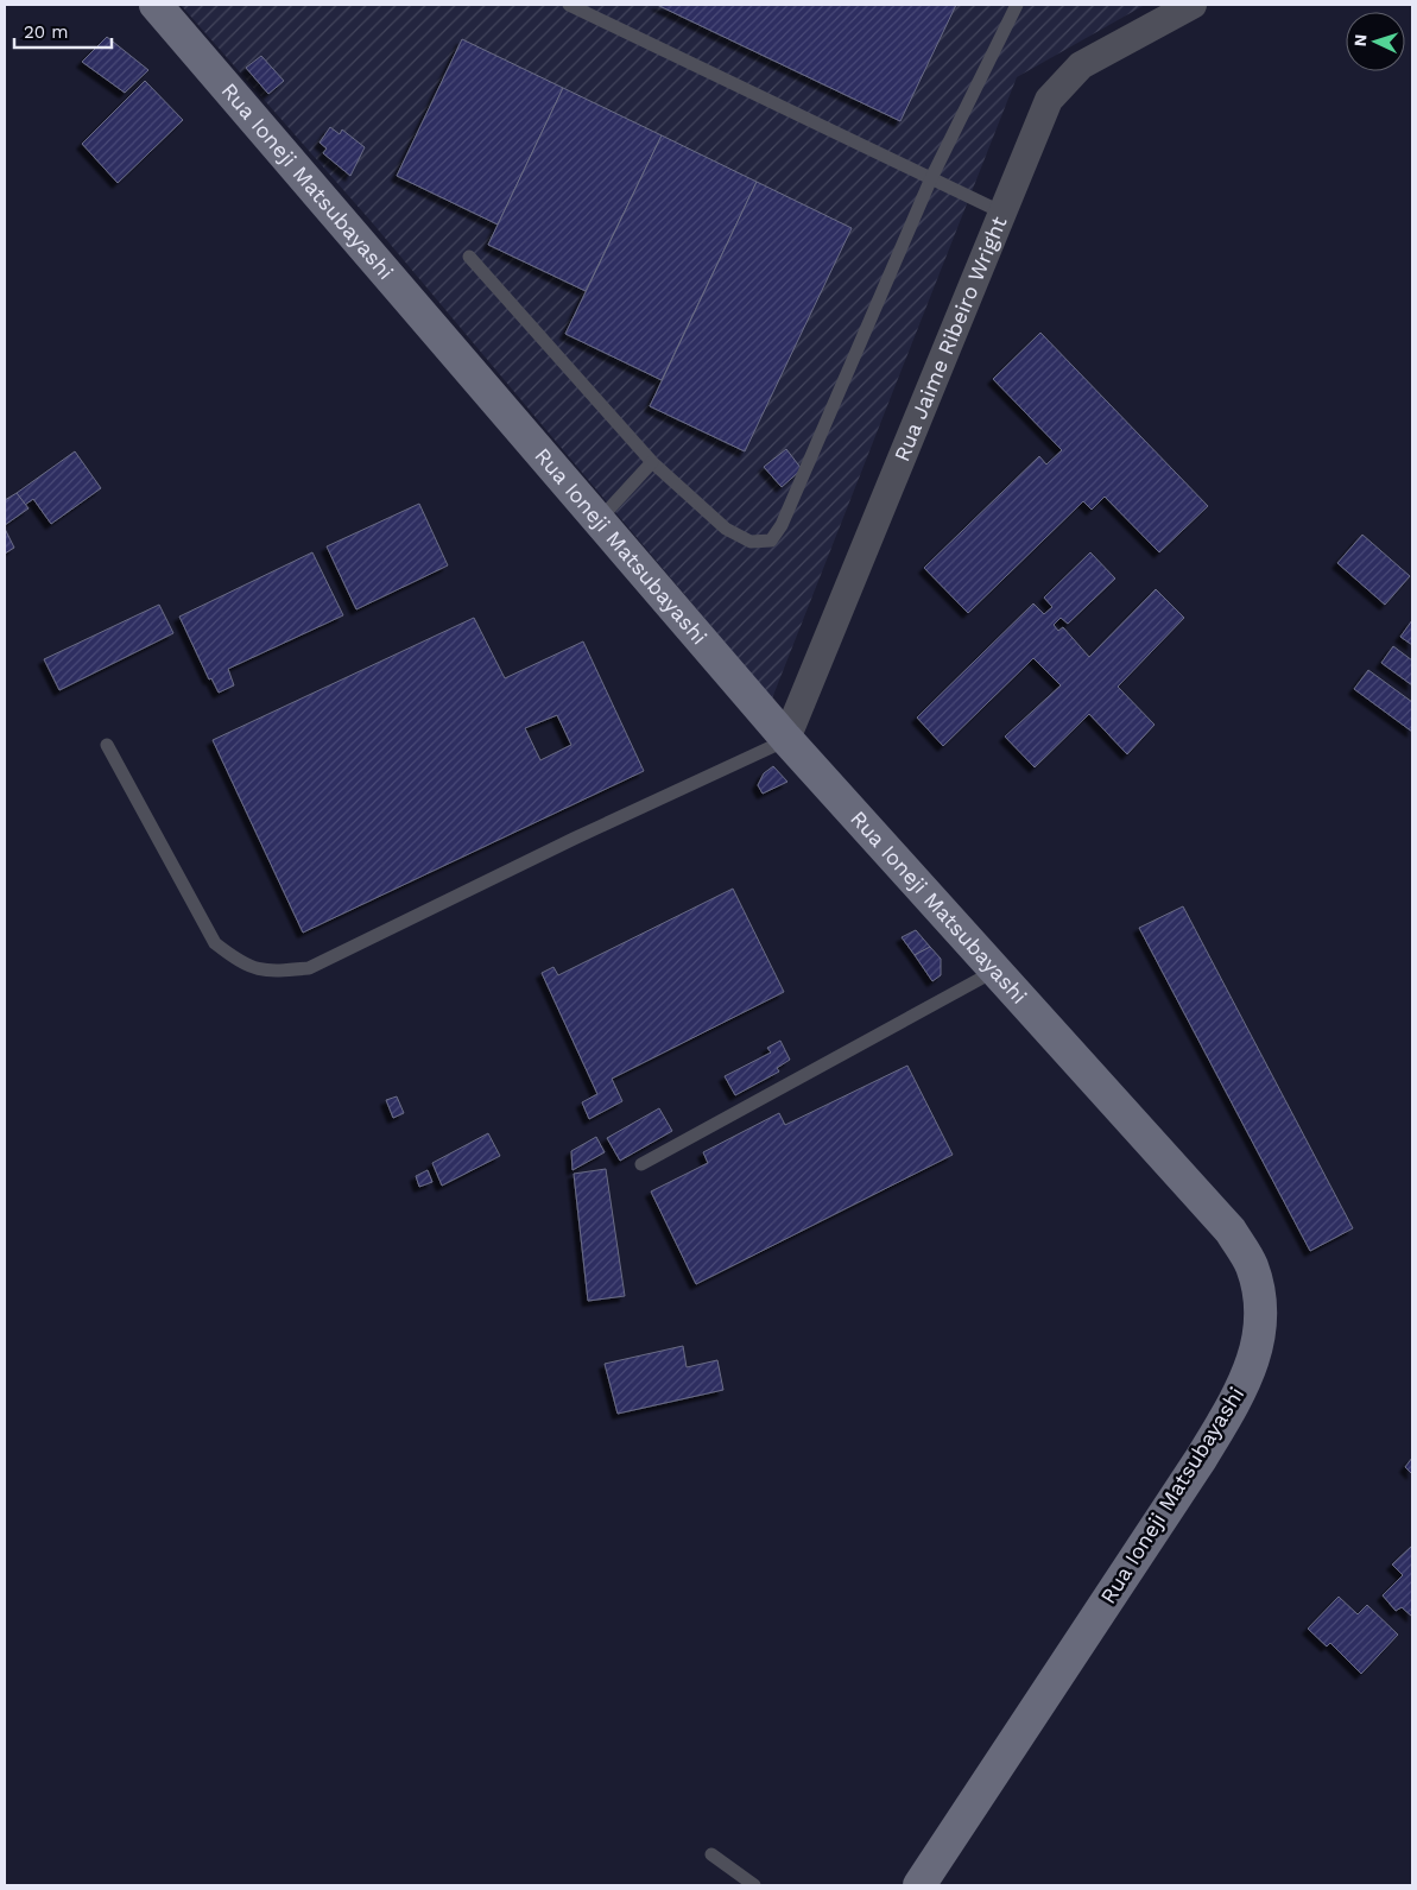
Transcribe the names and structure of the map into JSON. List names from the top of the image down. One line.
{"streets":{"main road":["Rua Ioneji Matsubayashi"],"street":["Rua Jaime Ribeiro Wright"]},"crossings":[["Rua Ioneji Matsubayashi","Rua Jaime Ribeiro Wright"]],"scale_bar":"20 m","north":"left"}
